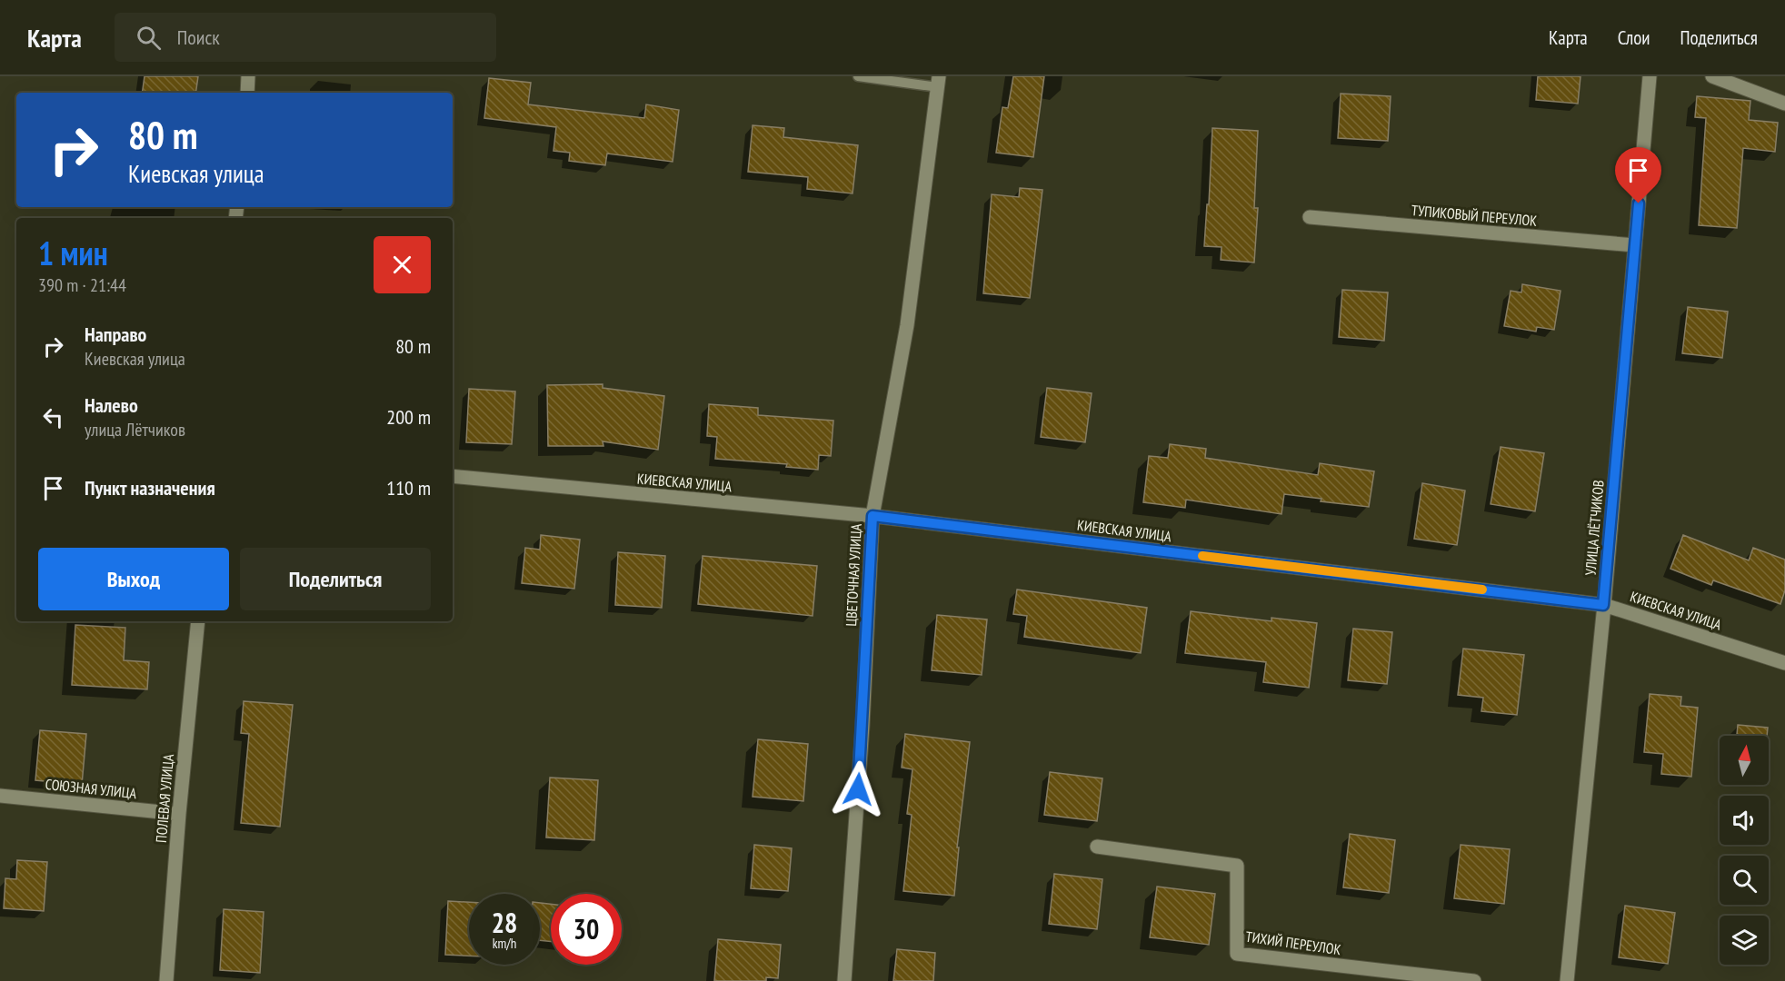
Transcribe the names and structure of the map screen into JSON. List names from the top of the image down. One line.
{"streets":{"street":["ТУПИКОВЫЙ ПЕРЕУЛОК","КИЕВСКАЯ УЛИЦА","УЛИЦА ЛЁТЧИКОВ","ЦВЕТОЧНАЯ УЛИЦА","СОЮЗНАЯ УЛИЦА","ПОЛЕВАЯ УЛИЦА","ТИХИЙ ПЕРЕУЛОК"]},"crossings":[["ТУПИКОВЫЙ ПЕРЕУЛОК","УЛИЦА ЛЁТЧИКОВ"],["КИЕВСКАЯ УЛИЦА","УЛИЦА ЛЁТЧИКОВ"],["КИЕВСКАЯ УЛИЦА","ЦВЕТОЧНАЯ УЛИЦА"],["СОЮЗНАЯ УЛИЦА","ПОЛЕВАЯ УЛИЦА"]],"north":"top","page":{"header":"Карта","search":"Поиск","nav":["Карта","Слои","Поделиться"],"turn":["80 m","Киевская улица"],"heading":["1 мин","390 m · 21:44"],"list":[{"name":"Направо","note":"Киевская улица","value":"80 m"},{"name":"Налево","note":"улица Лётчиков","value":"200 m"},{"name":"Пункт назначения","value":"110 m"}],"buttons":["Выход","Поделиться"],"speed":"28 km/h","limit":"30"}}
